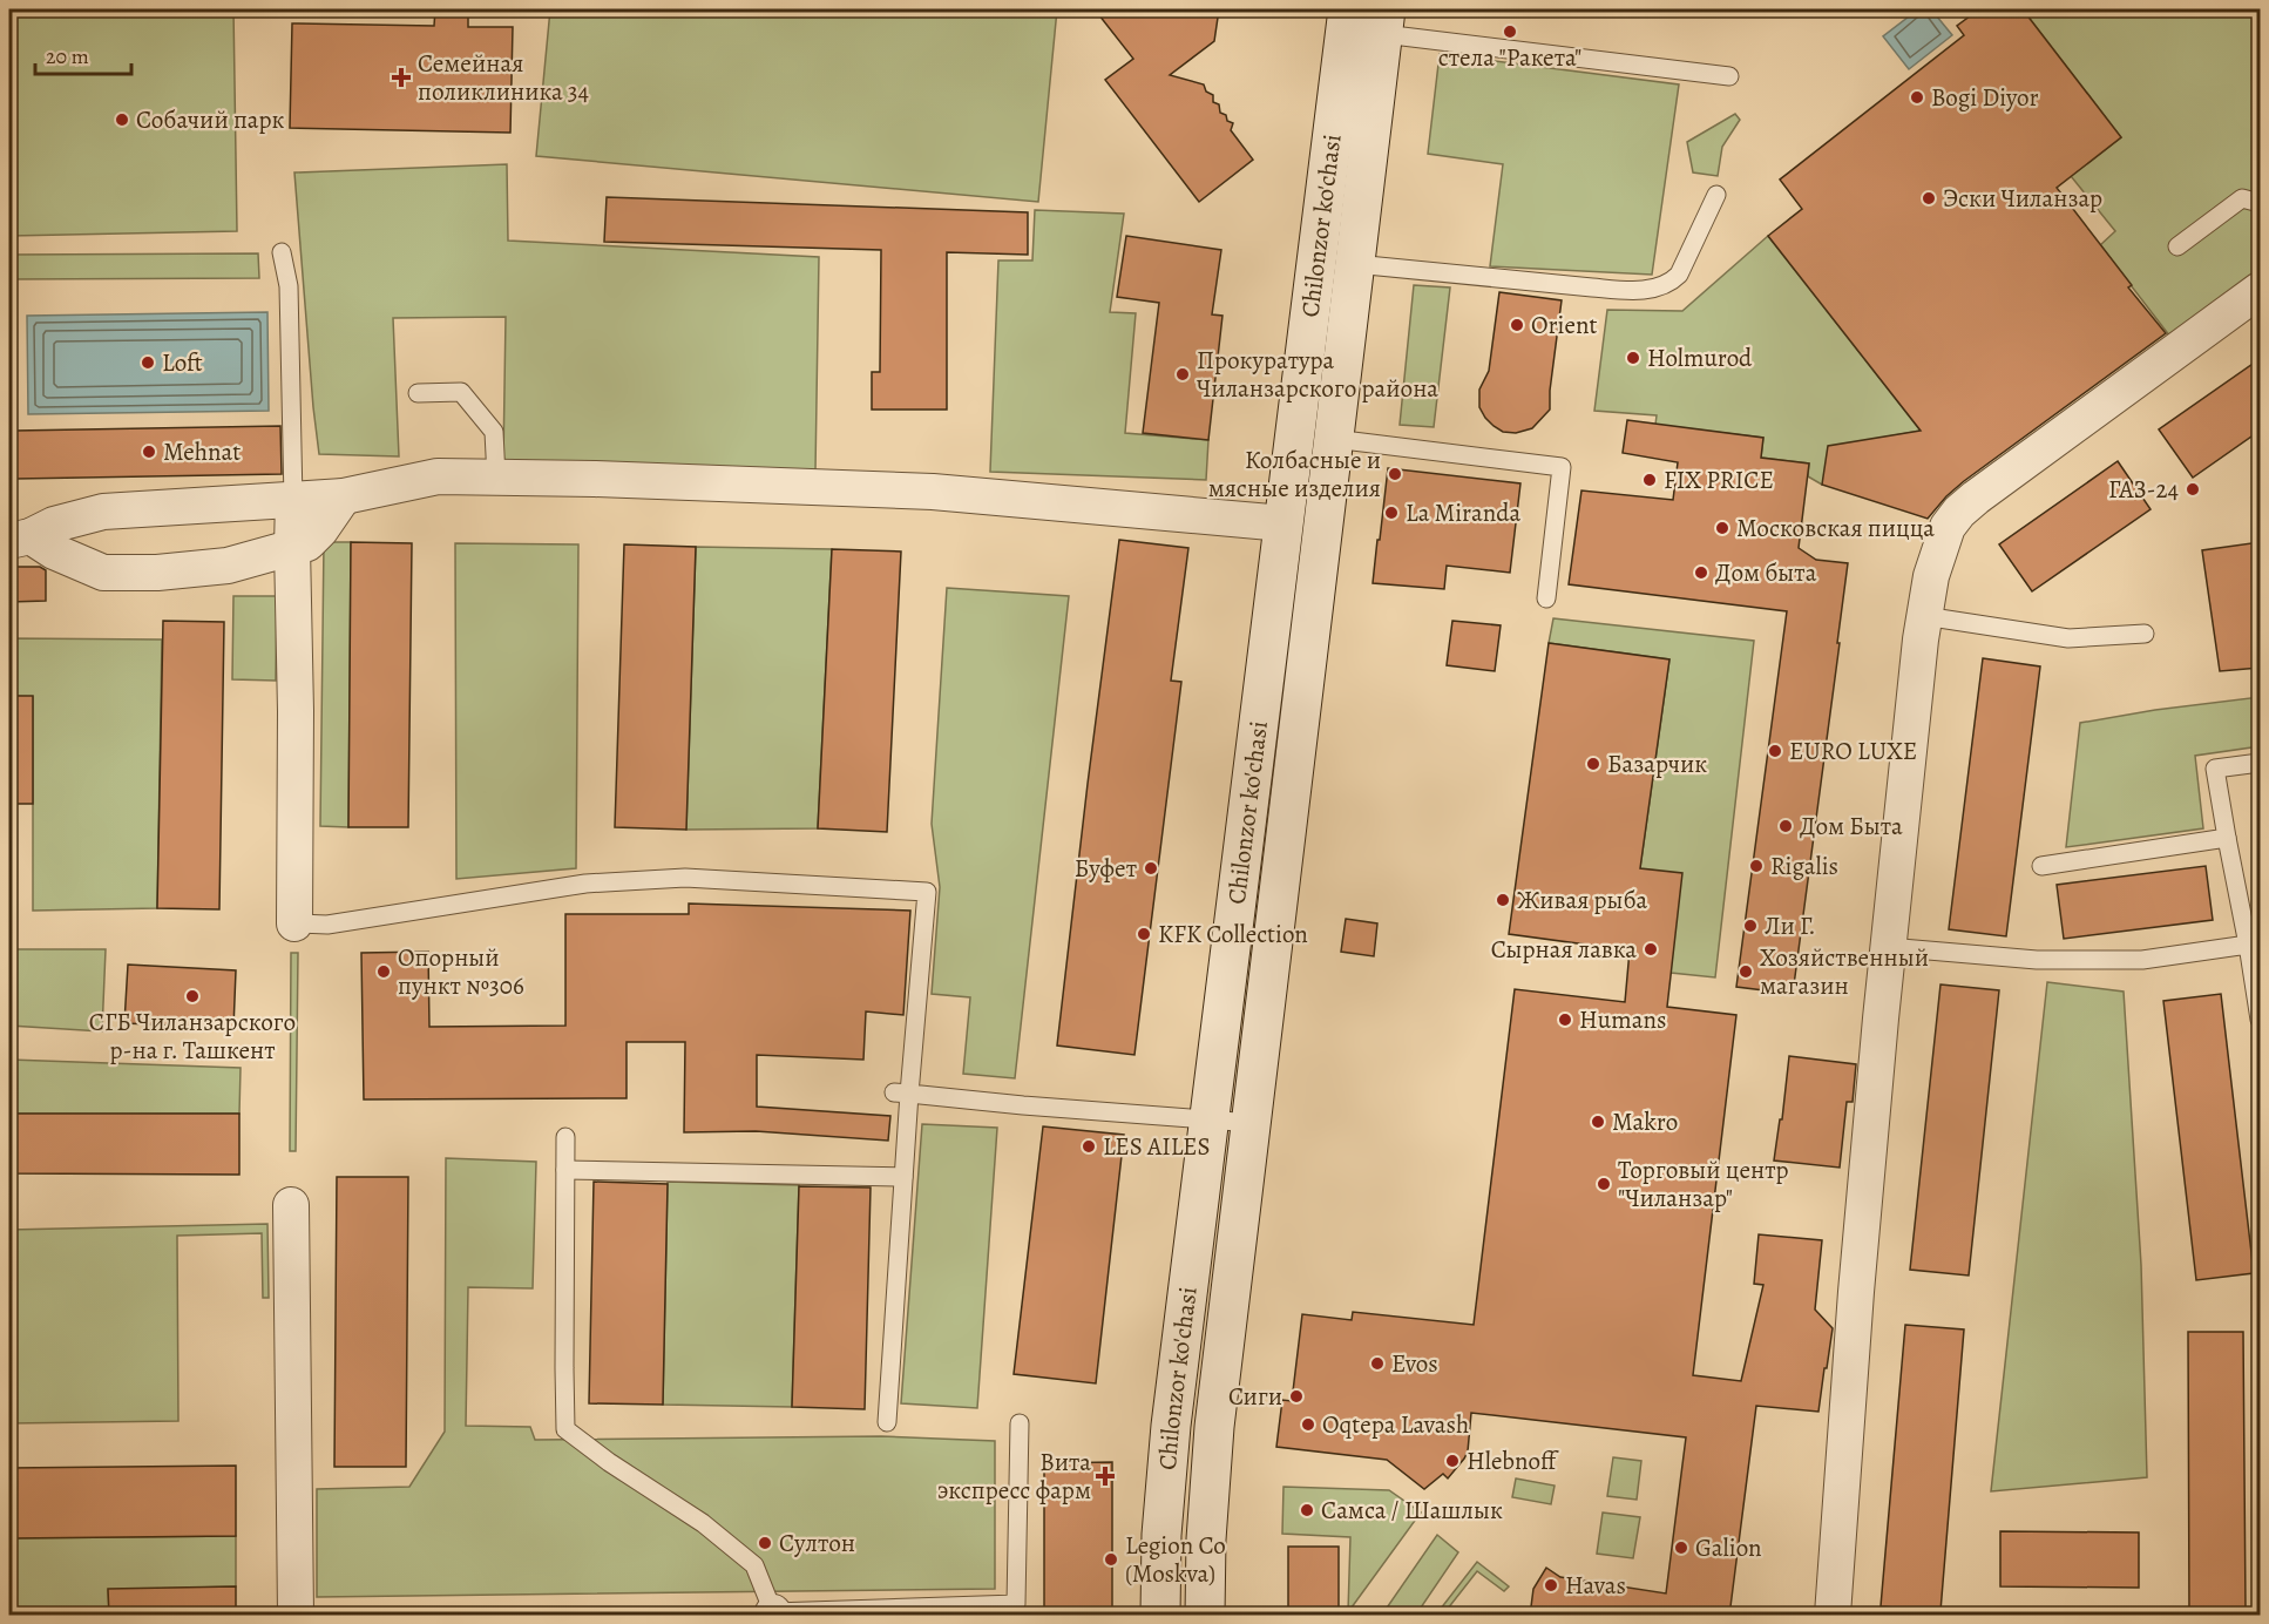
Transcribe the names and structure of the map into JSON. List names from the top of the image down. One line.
{"streets":{"main road":["Chilonzor ko'chasi"]},"places":{"other":["стела \"Ракета\"","Bogi Diyor","Собачий парк","Эски Чиланзар","Orient","Holmurod","Loft","Прокуратура Чиланзарского района","Mehnat","Колбасные и мясные изделия","FIX PRICE","ГАЗ-24","La Miranda","Московская пицца","Дом быта","EURO LUXE","Базарчик","Дом Быта","Rigalis","Буфет","Живая рыба","Ли Г.","KFK Collection","Сырная лавка","Опорный пункт №306","Хозяйственный магазин","СГБ Чиланзарского р-на г. Ташкент","Humans","Makro","LES AILES","Торговый центр \"Чиланзар\"","Evos","Сиги","Oqtepa Lavash","Hlebnoff","Самса / Шашлык","Султон","Galion","Legion Co (Moskva)","Havas"],"health":["Семейная поликлиника 34","Вита экспресс фарм"]},"scale_bar":"20 m"}
